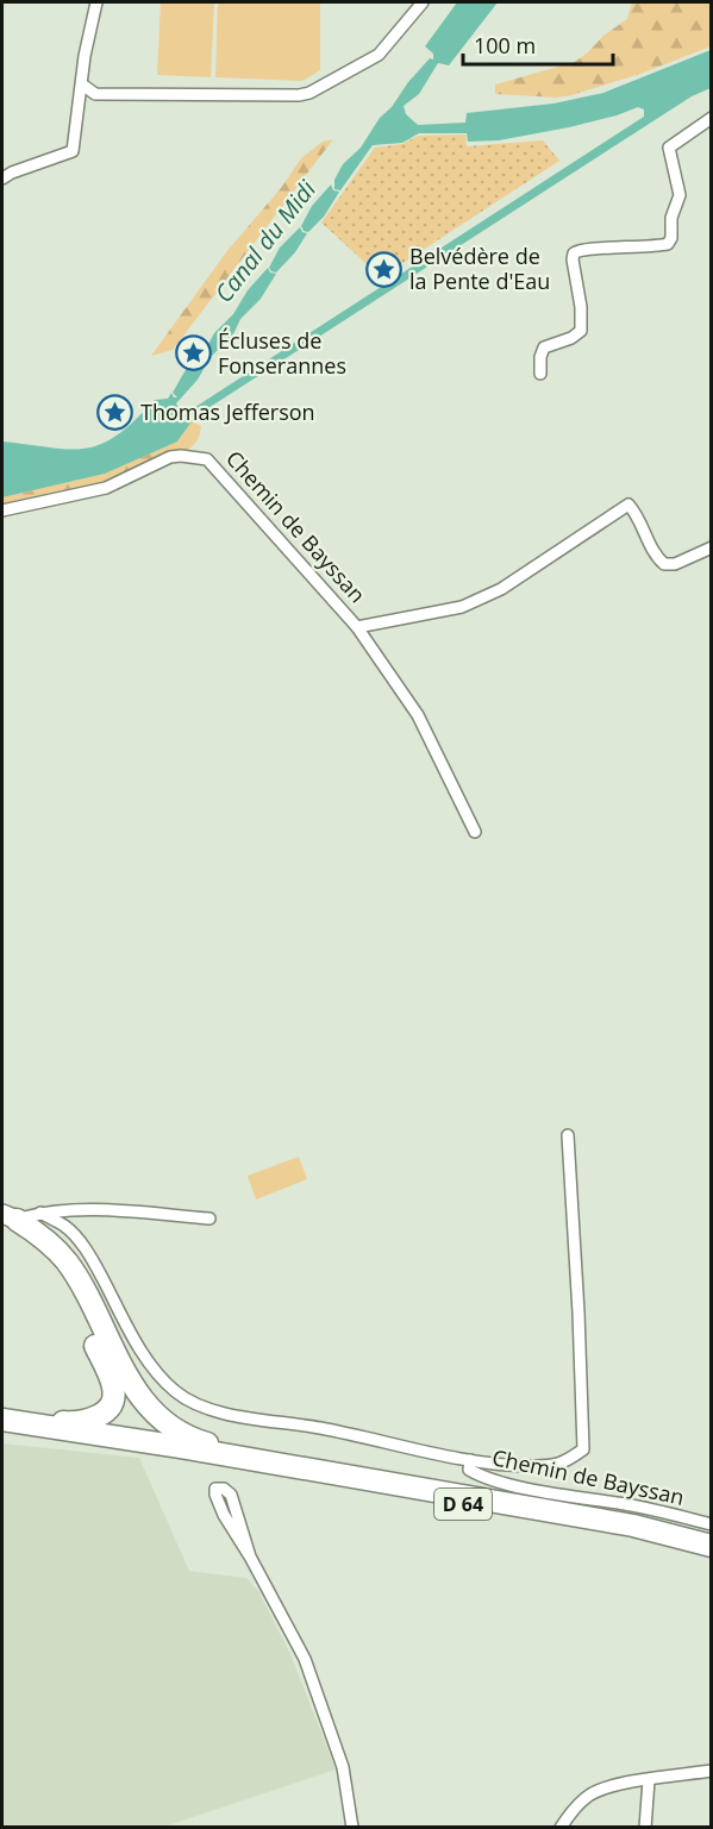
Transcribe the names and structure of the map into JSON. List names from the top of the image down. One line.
{"streets":{"highway":["D 64"],"street":["Chemin de Bayssan"]},"water":["Canal du Midi"],"places":{"place":["Belvédère de la Pente d'Eau","Écluses de Fonserannes","Thomas Jefferson"]},"scale_bar":"100 m"}
